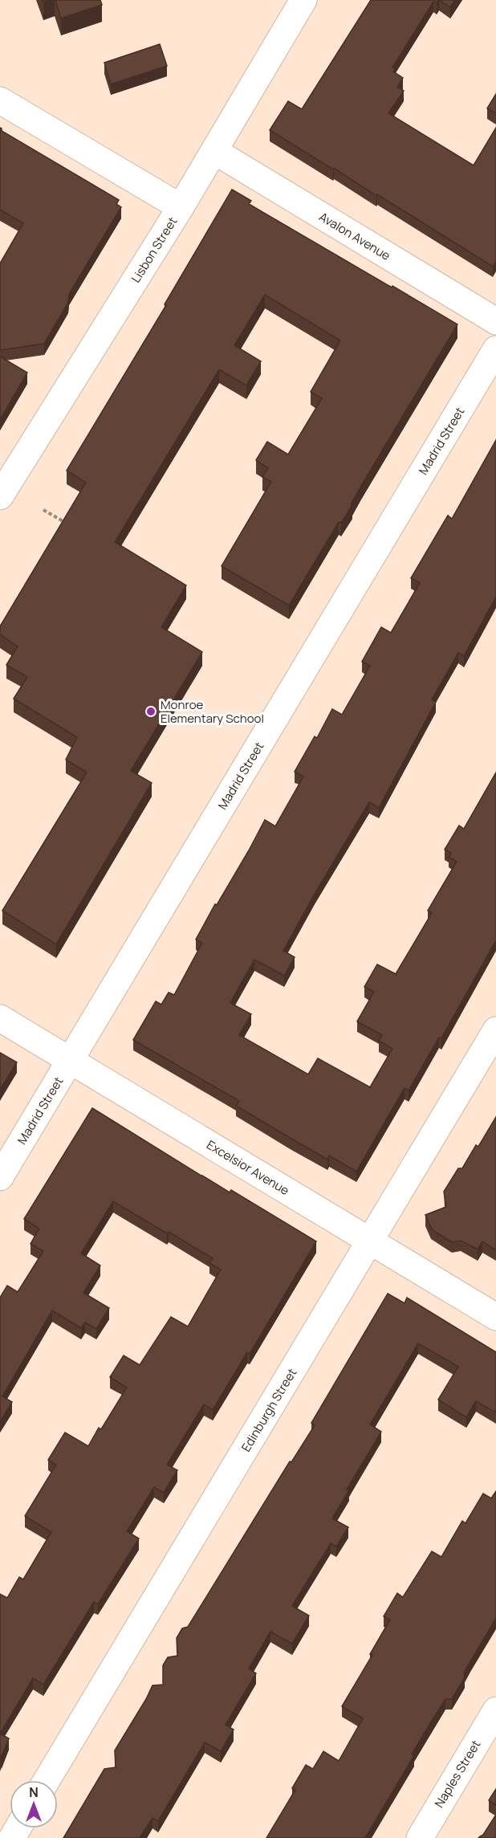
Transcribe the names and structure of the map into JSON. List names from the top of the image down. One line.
{"streets":{"street":["Avalon Avenue","Lisbon Street","Madrid Street","Excelsior Avenue","Edinburgh Street","Naples Street"]},"crossings":[["Avalon Avenue","Lisbon Street"],["Madrid Street","Excelsior Avenue"],["Excelsior Avenue","Edinburgh Street"]],"places":["Monroe Elementary School"],"north":"top"}
